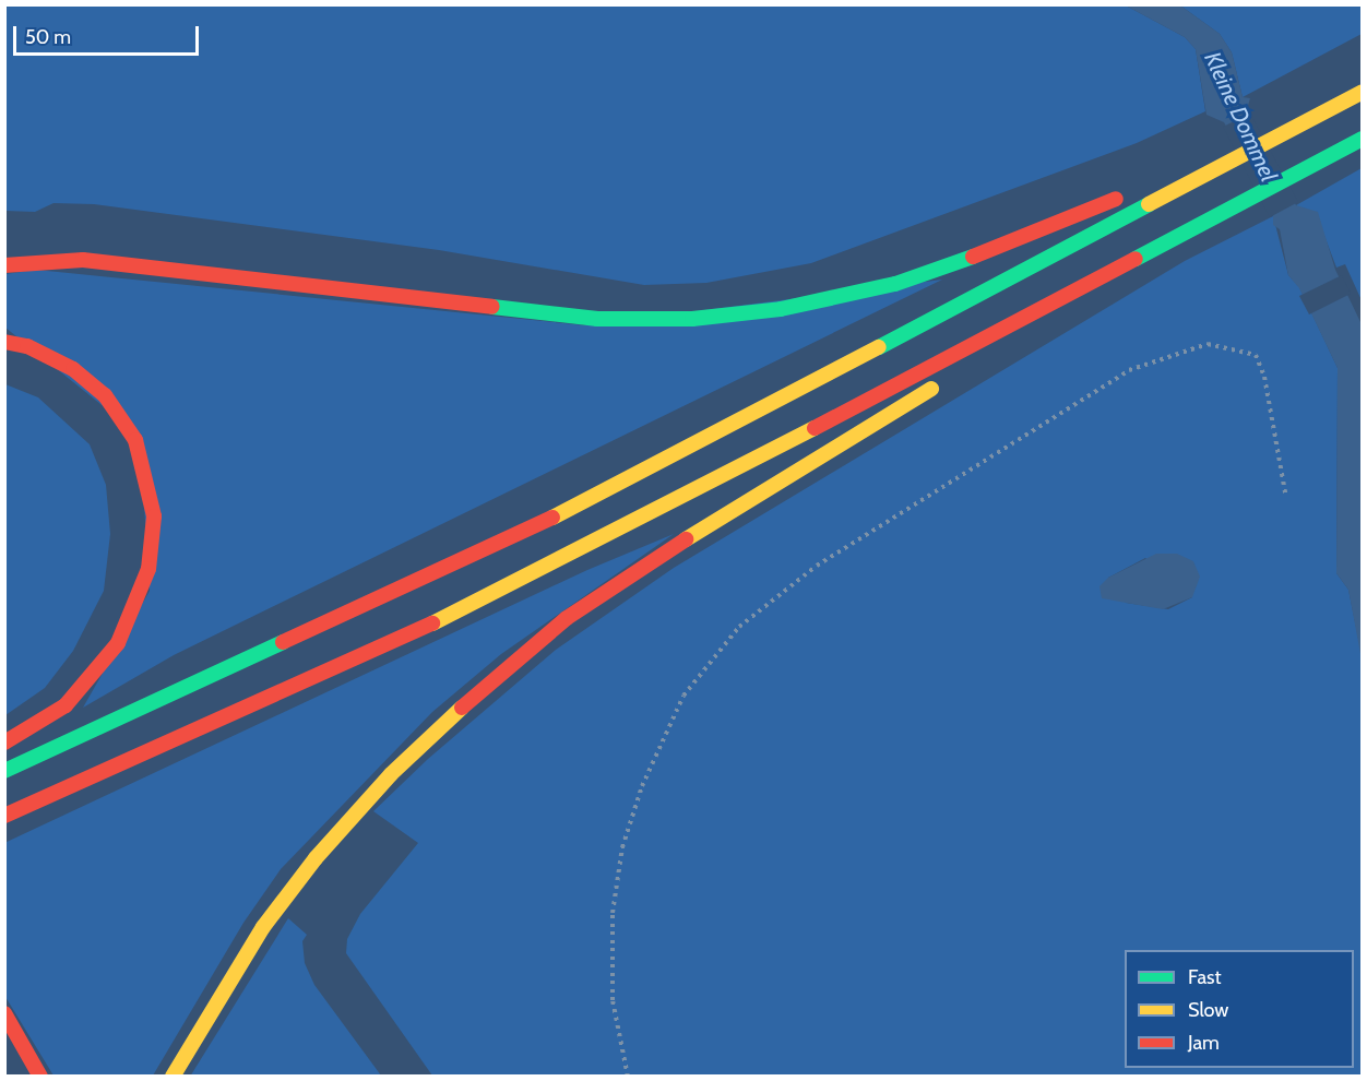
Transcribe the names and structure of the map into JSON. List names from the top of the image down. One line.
{"water":["Kleine Dommel"],"legend":["Fast","Slow","Jam"],"scale_bar":"50 m"}
